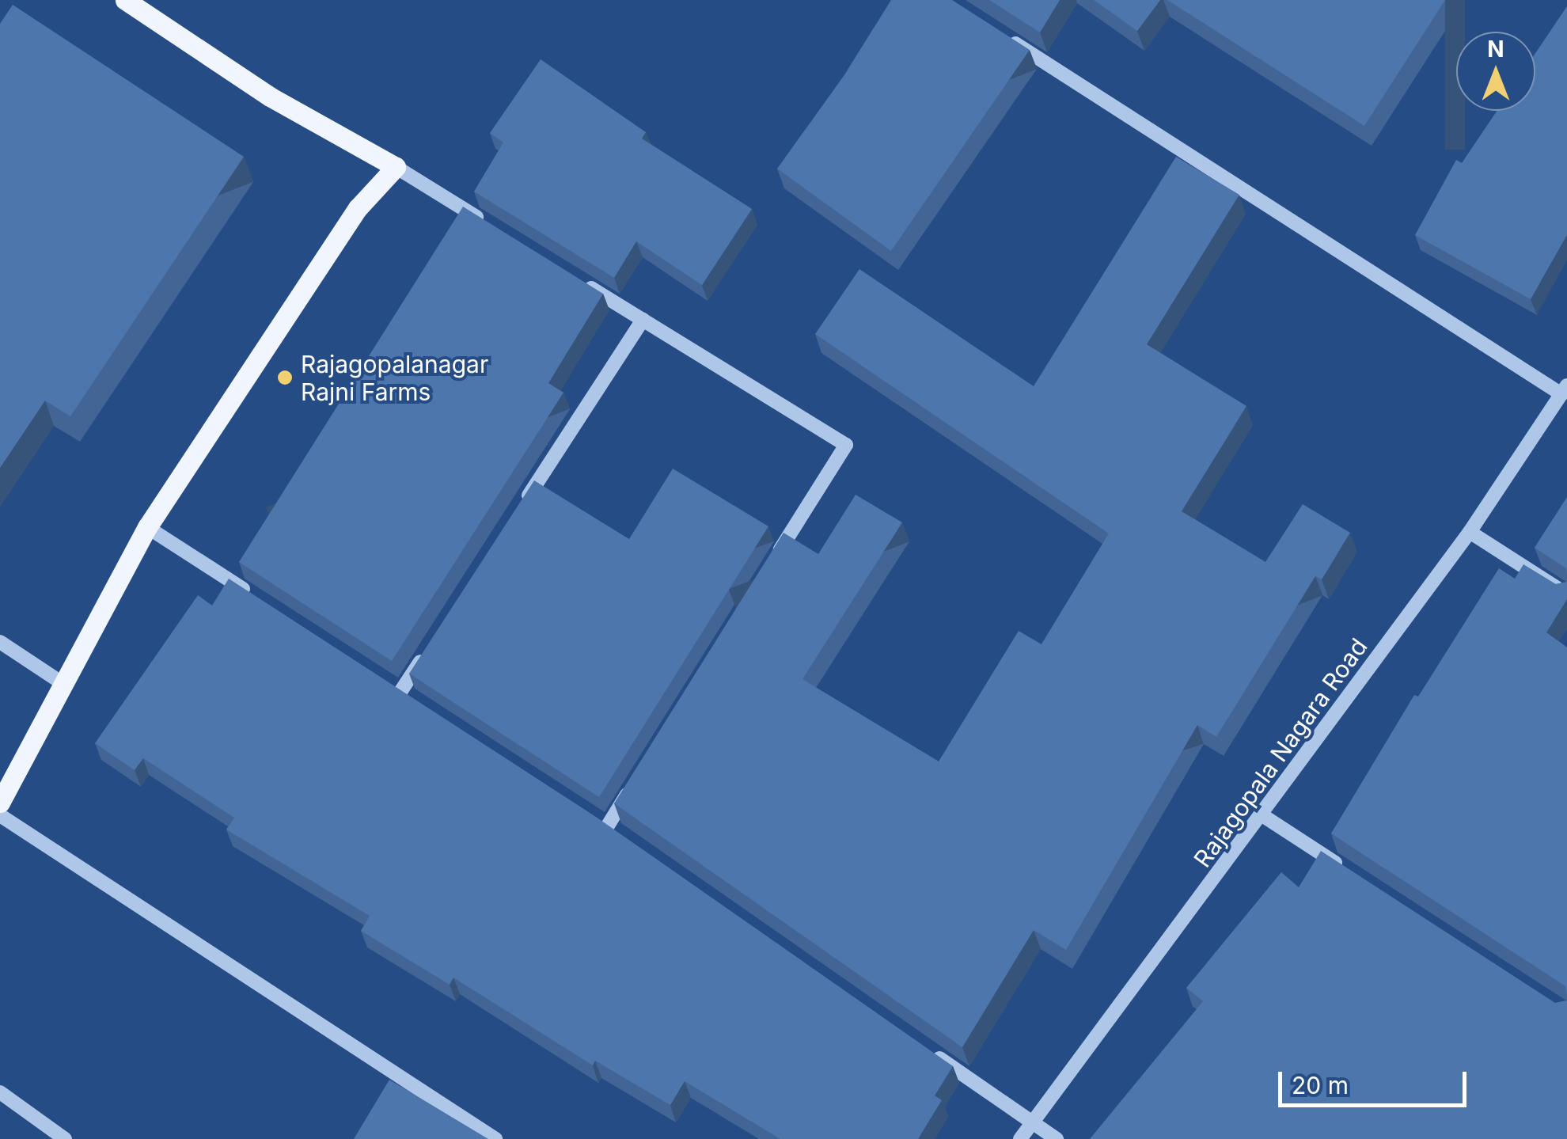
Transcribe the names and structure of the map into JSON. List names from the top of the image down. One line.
{"streets":{"street":["Rajagopala Nagara Road"]},"places":["Rajagopalanagar Rajni Farms"],"scale_bar":"20 m","north":"top"}
